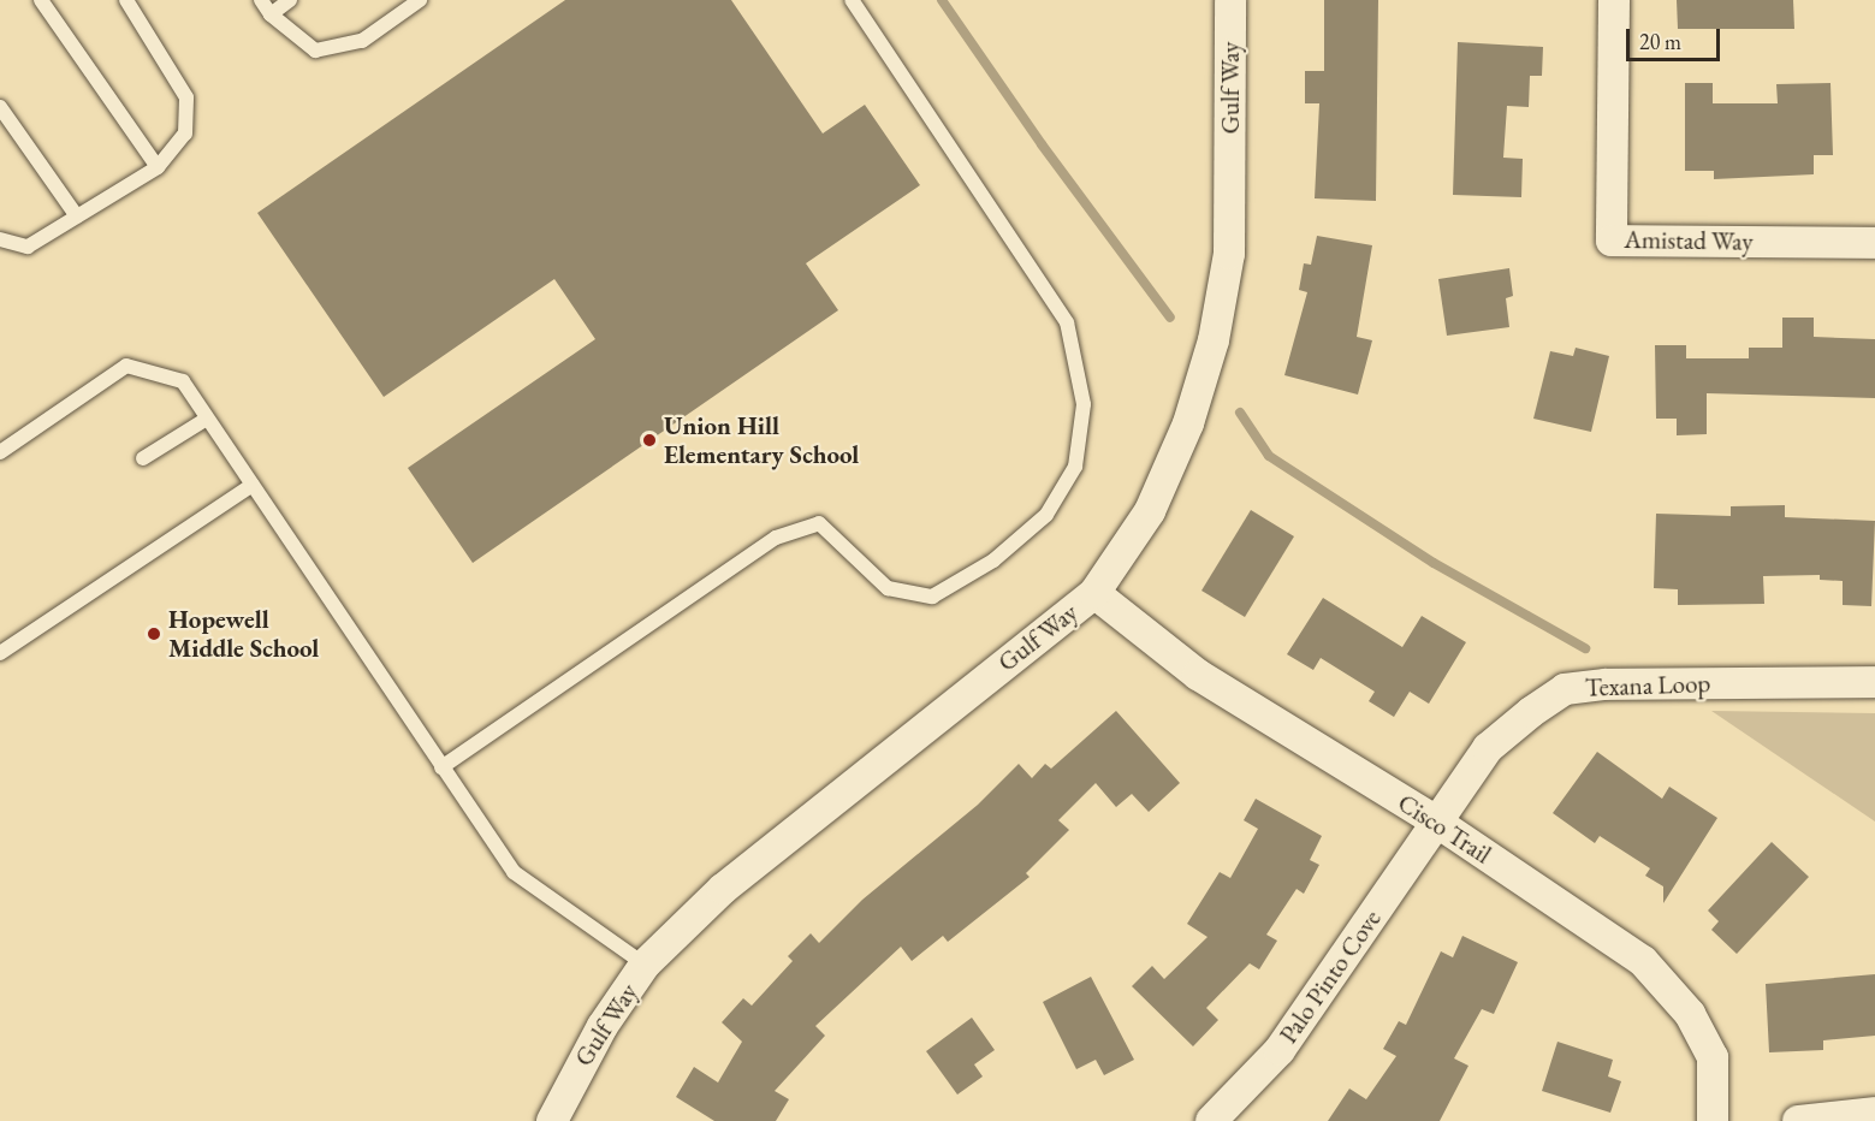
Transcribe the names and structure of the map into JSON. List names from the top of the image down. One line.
{"streets":{"street":["Gulf Way","Amistad Way","Texana Loop","Cisco Trail","Palo Pinto Cove"]},"crossings":[["Gulf Way","Cisco Trail"],["Texana Loop","Cisco Trail"],["Texana Loop","Palo Pinto Cove"],["Cisco Trail","Palo Pinto Cove"]],"places":["Union Hill Elementary School","Hopewell Middle School"],"scale_bar":"20 m"}
